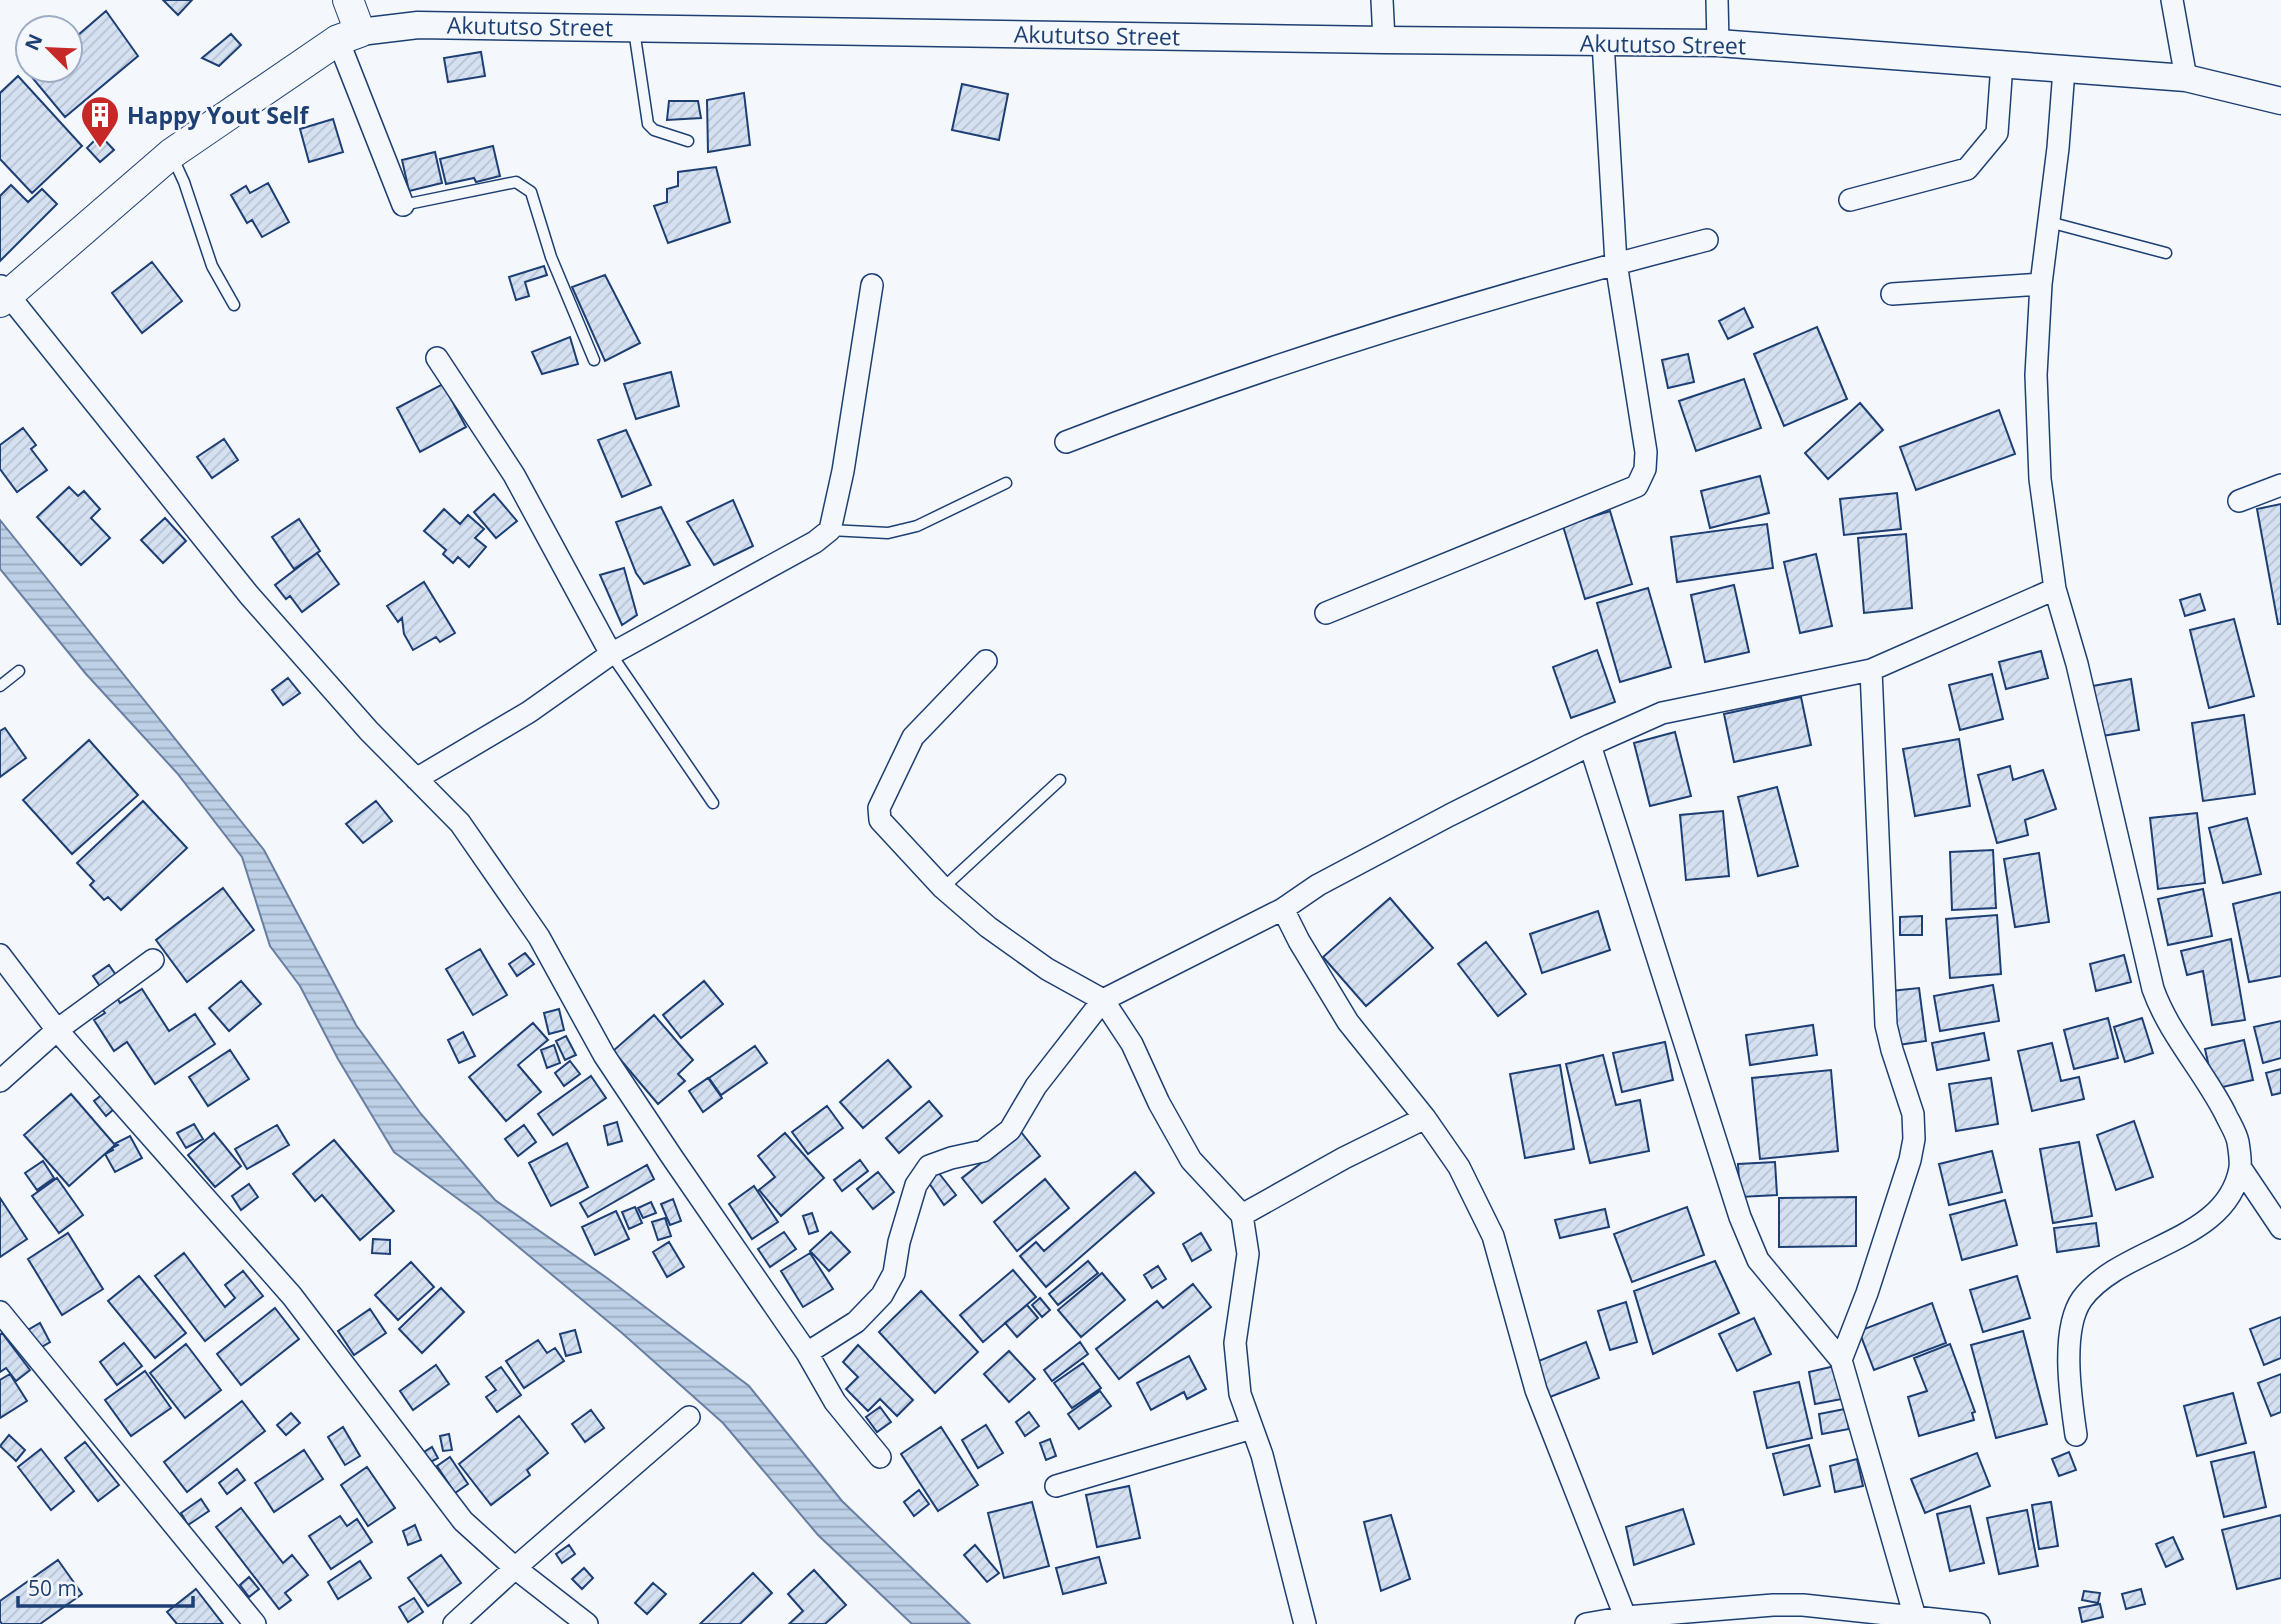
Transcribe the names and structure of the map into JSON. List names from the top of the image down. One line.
{"streets":{"main road":["Akututso Street"]},"places":{"building":["Happy Yout Self"]},"scale_bar":"50 m","north":"top left"}
